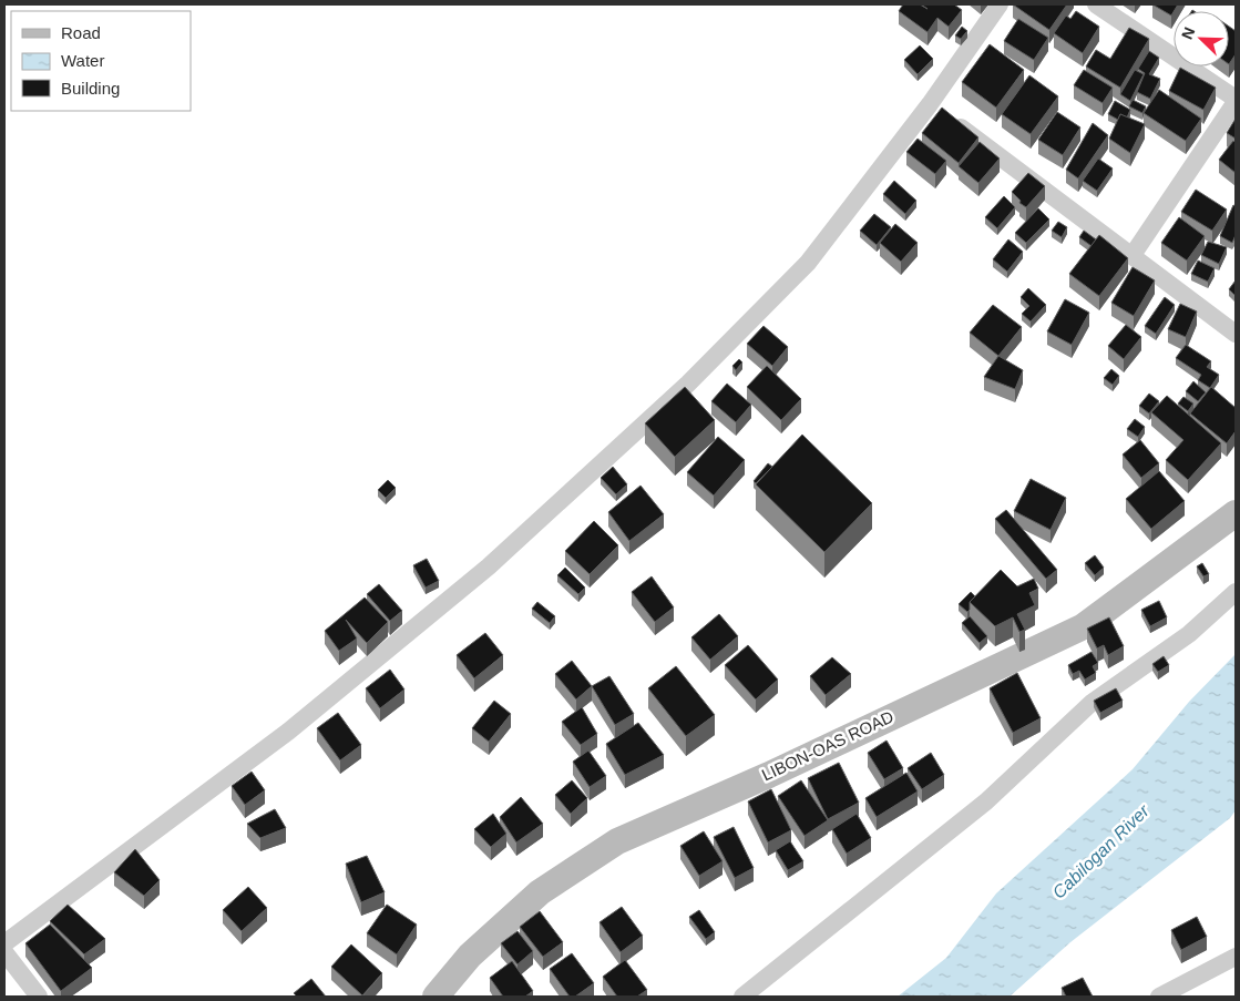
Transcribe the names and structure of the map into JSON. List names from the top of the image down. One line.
{"streets":{"main road":["LIBON-OAS ROAD"]},"water":["Cabilogan River"],"legend":["Road","Water","Building"],"north":"top left"}
